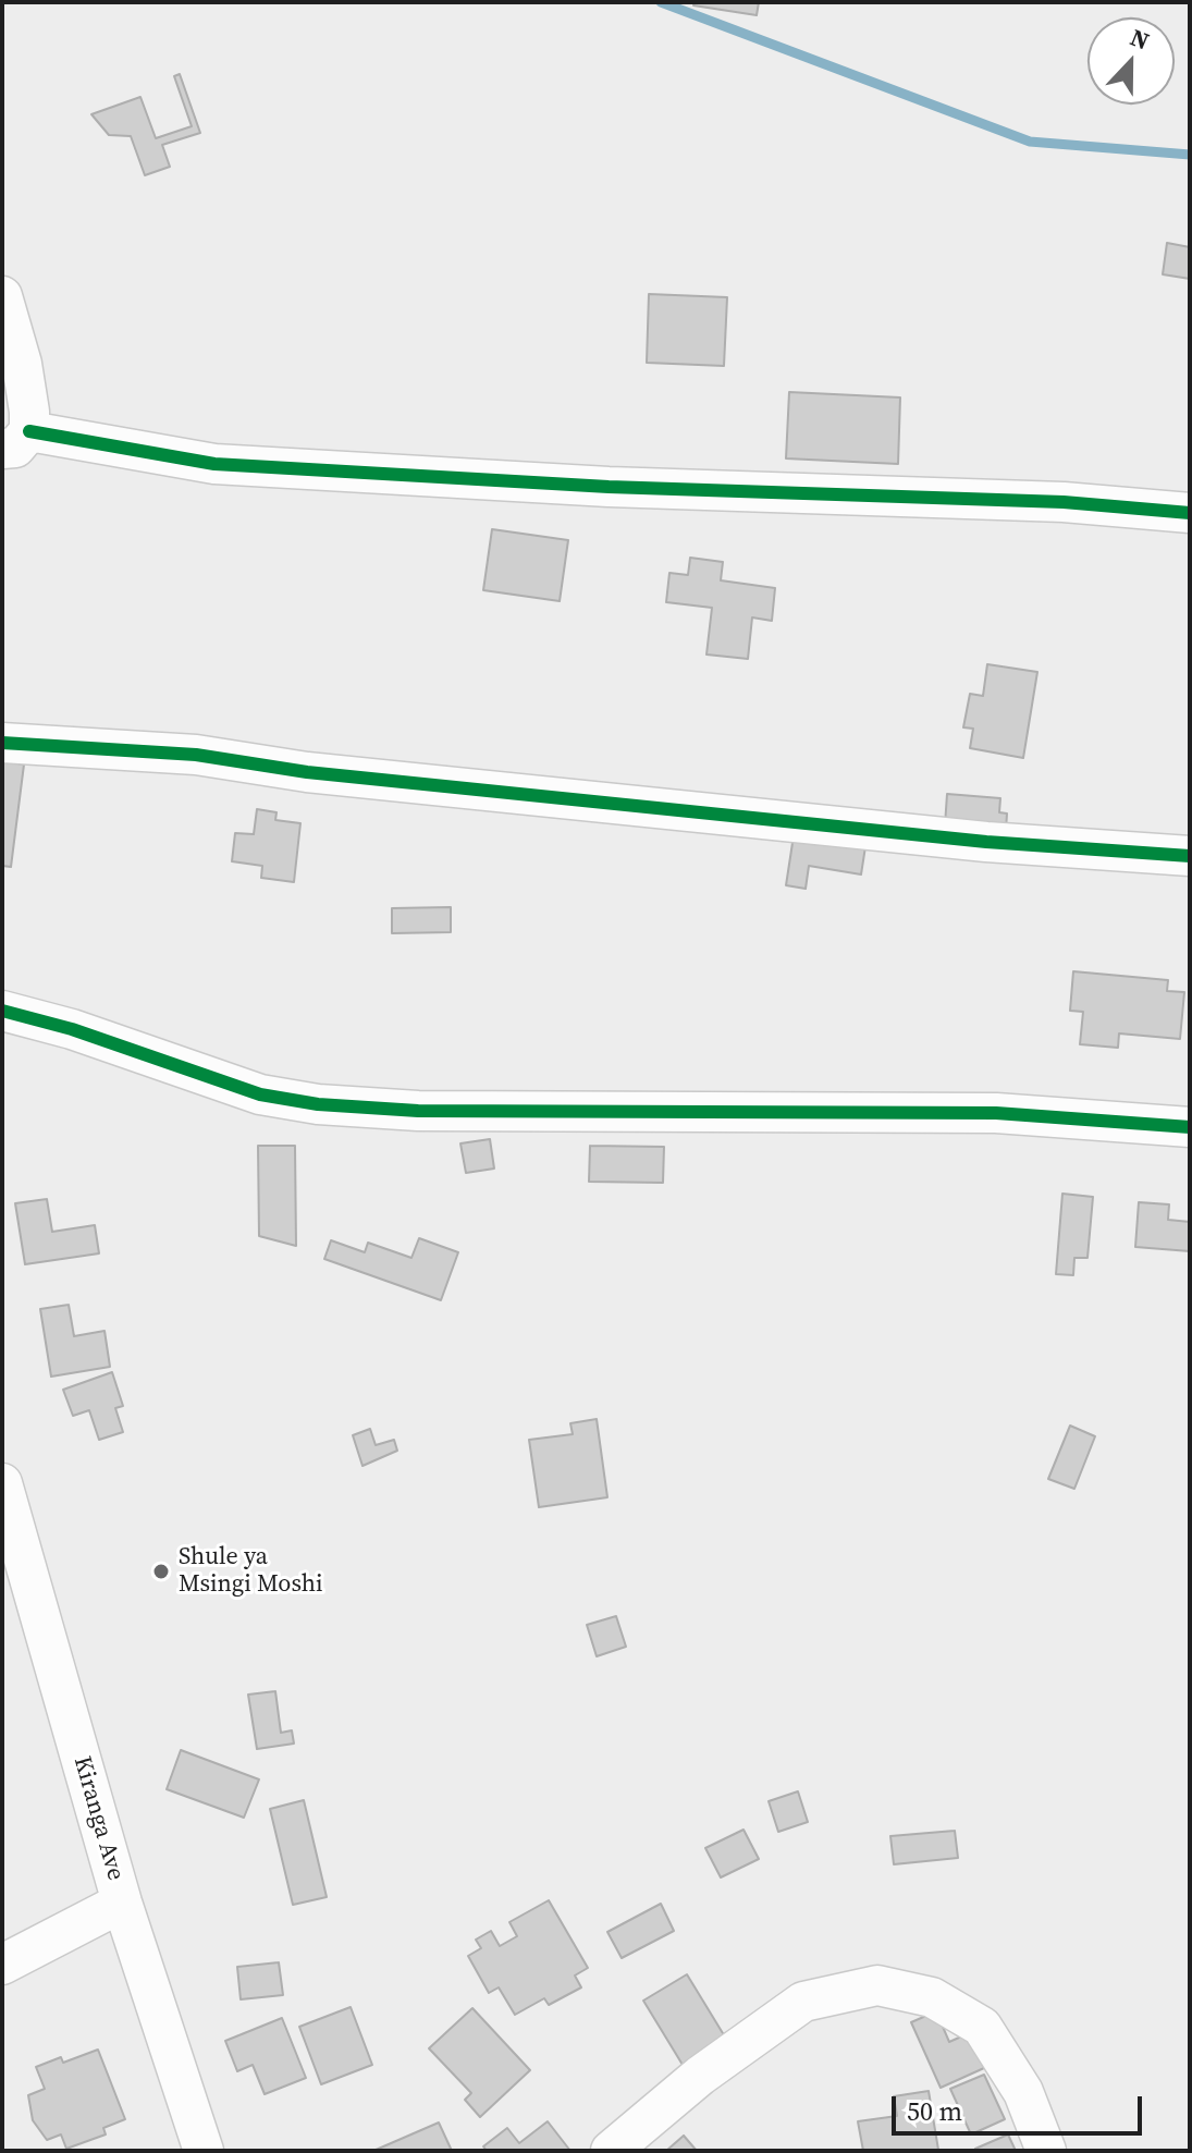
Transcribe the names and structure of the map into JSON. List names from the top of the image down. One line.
{"streets":{"street":["Kiranga Ave"]},"places":["Shule ya Msingi Moshi"],"scale_bar":"50 m","north":"top"}
